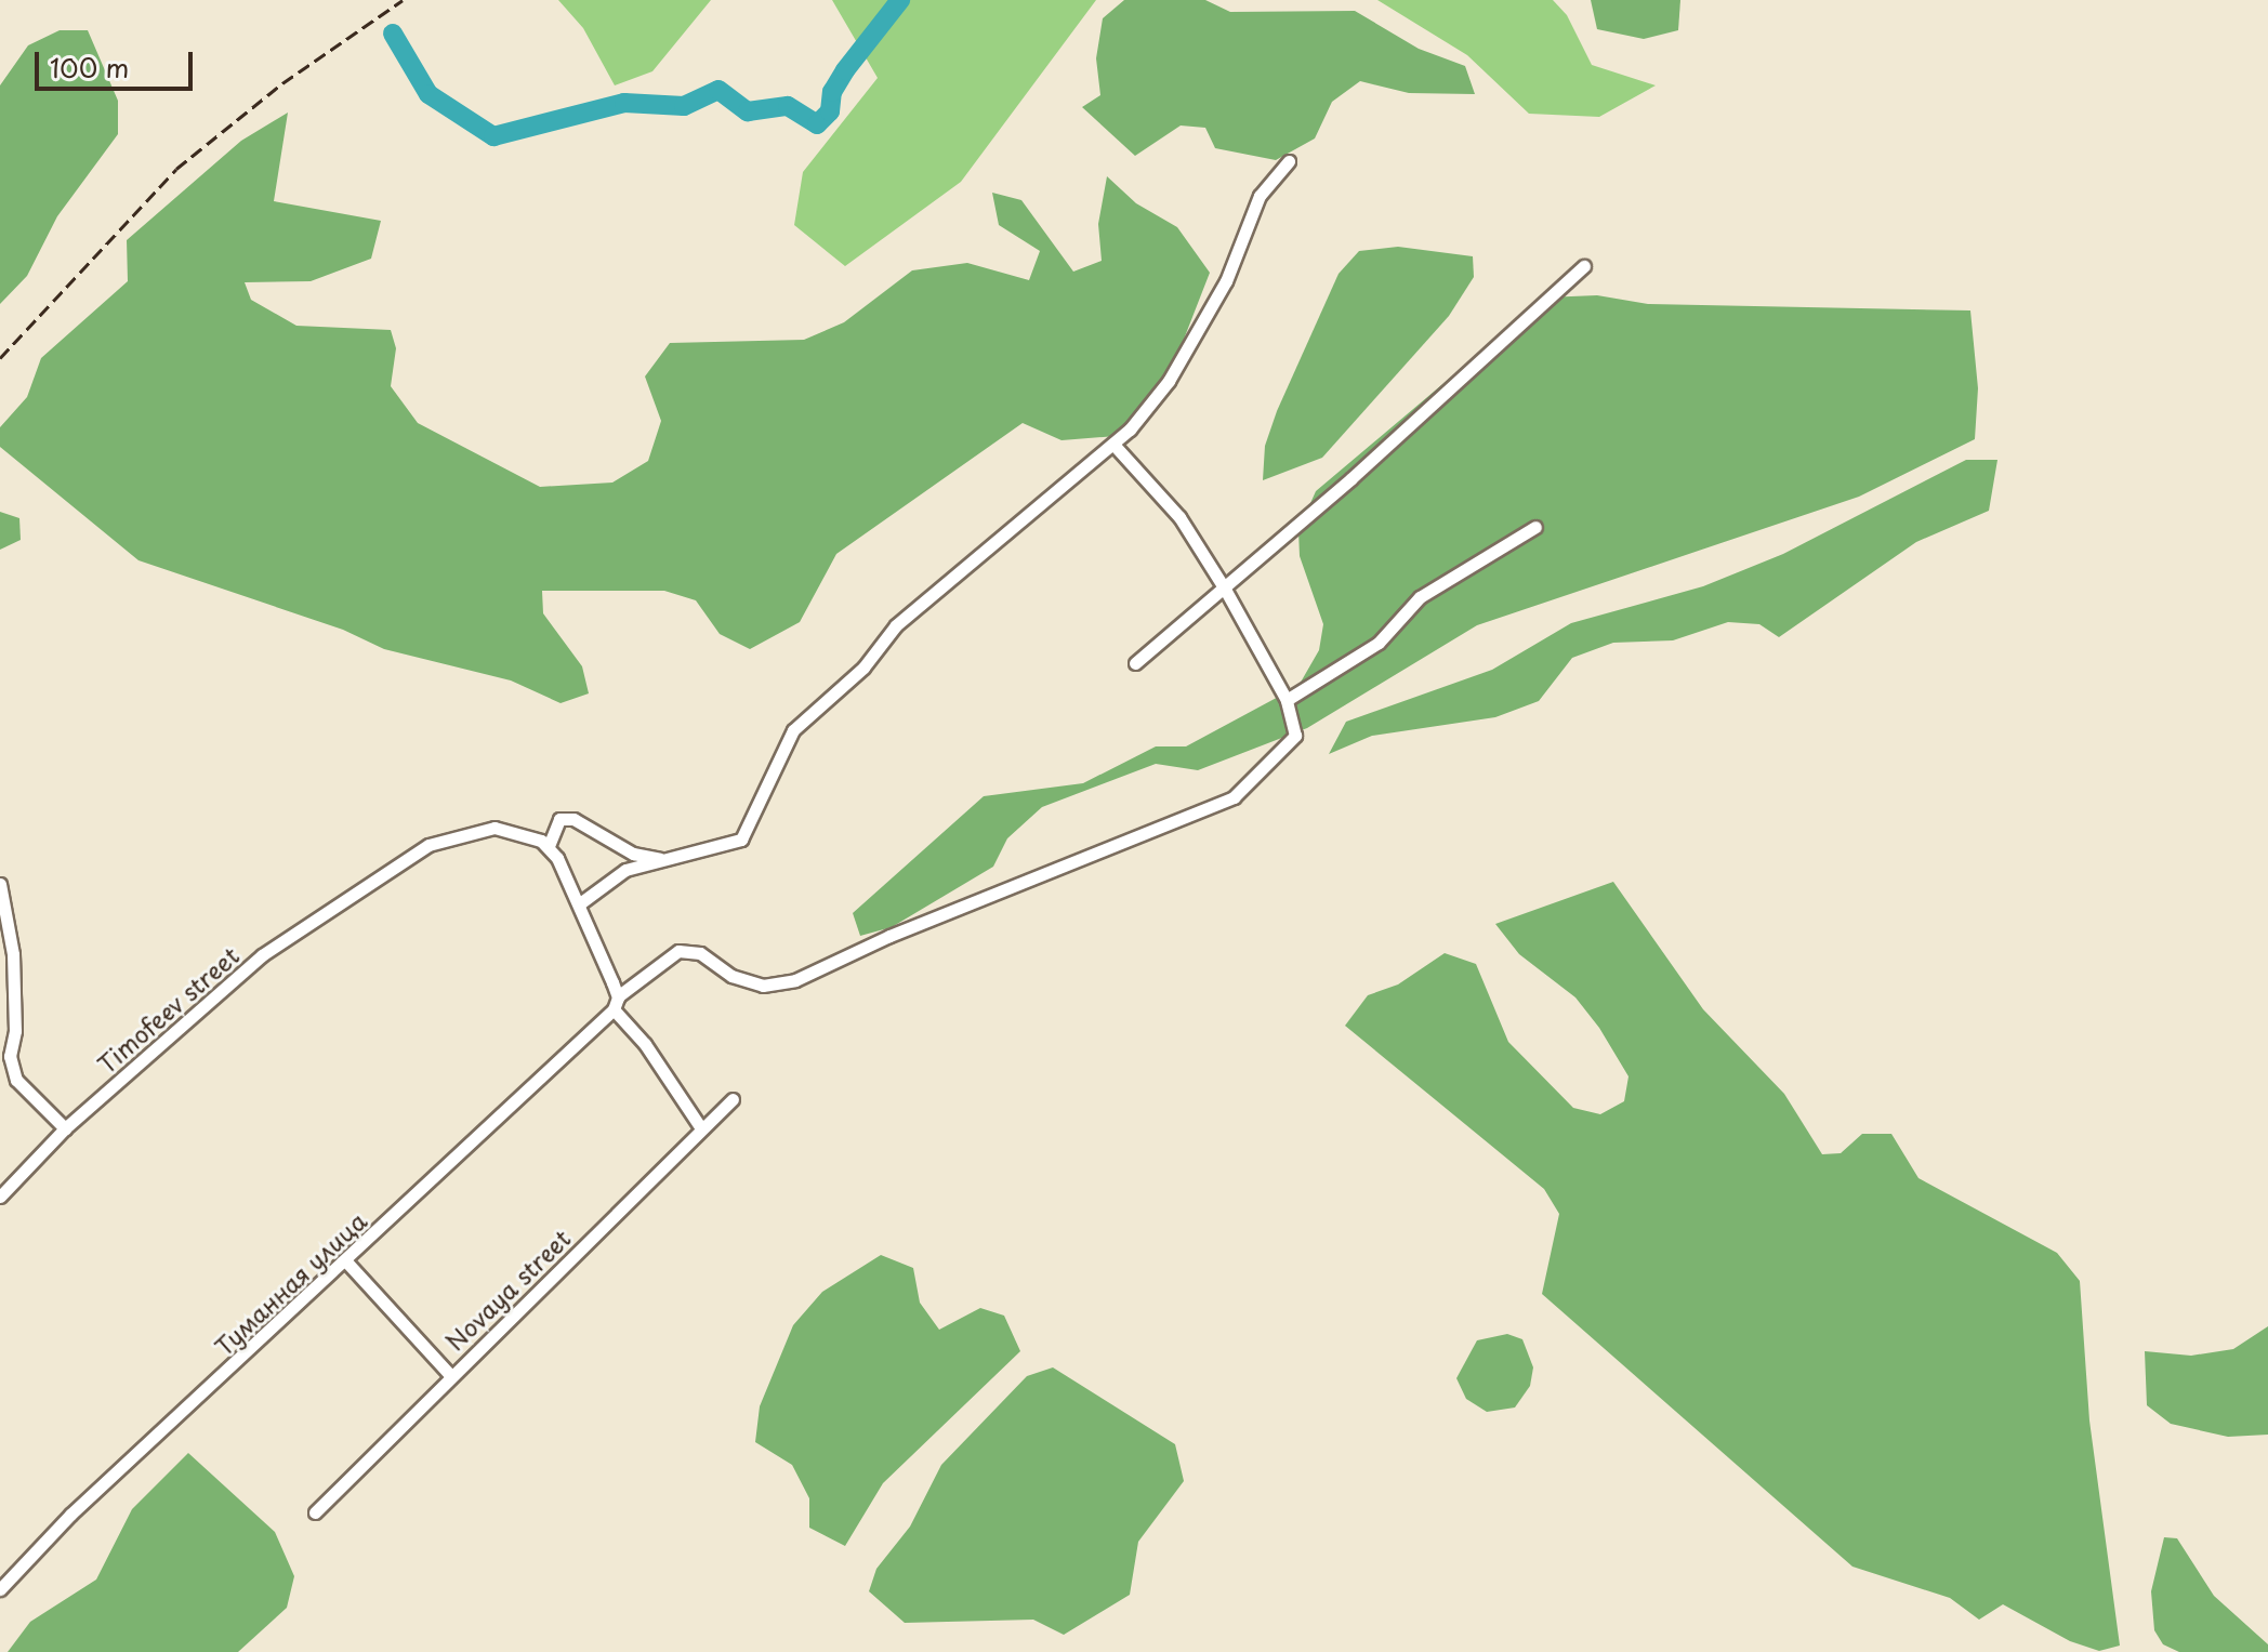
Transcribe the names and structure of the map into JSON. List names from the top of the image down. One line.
{"streets":{"street":["Timofeev street","Туманная улица","Novaya street"]},"scale_bar":"100 m"}
